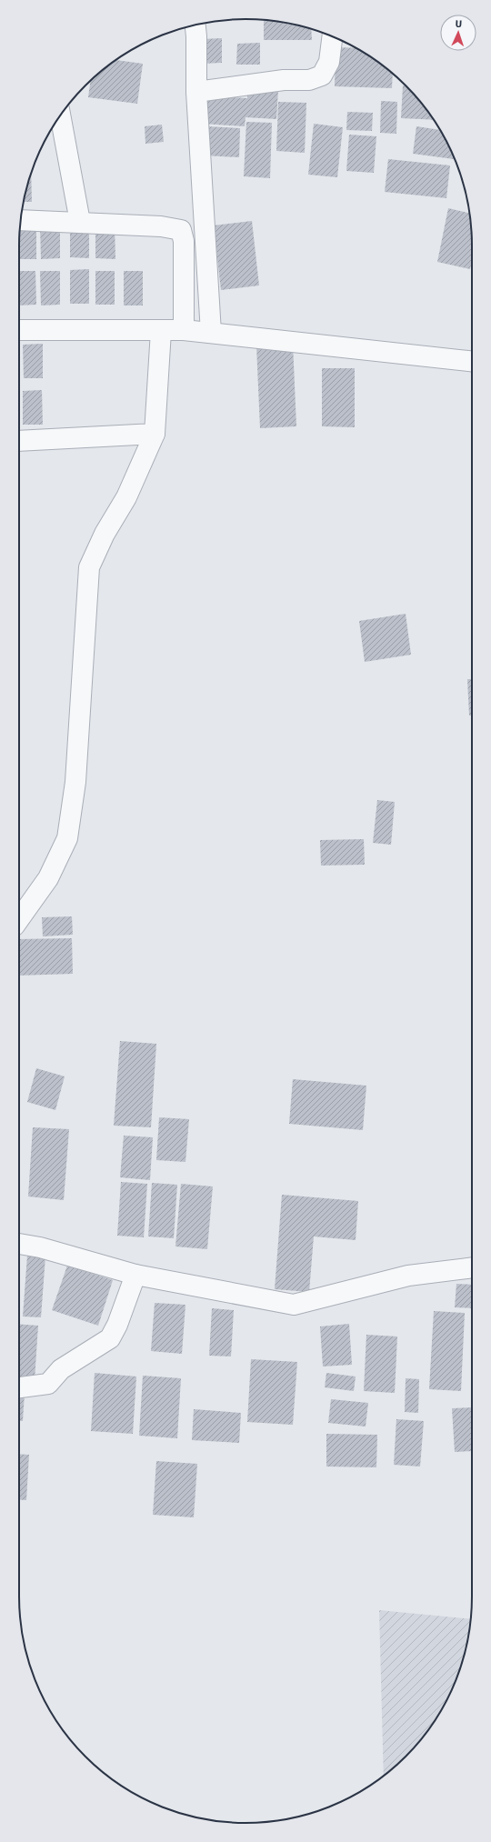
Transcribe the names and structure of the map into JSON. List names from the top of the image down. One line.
{"north":"top"}
